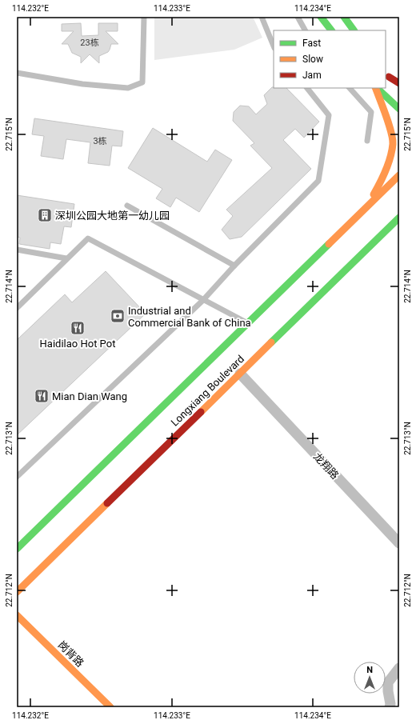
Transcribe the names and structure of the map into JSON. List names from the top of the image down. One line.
{"streets":{"main road":["Longxiang Boulevard","岗背路"],"street":["龙翔路"]},"crossings":[["Longxiang Boulevard","龙翔路"]],"places":{"building":["深圳公园大地第一幼儿园"],"bank":["Industrial and Commercial Bank of China"],"restaurant":["Haidilao Hot Pot","Mian Dian Wang"]},"house_numbers":["23栋","3栋"],"legend":["Fast","Slow","Jam"],"north":"top","coordinates":["114.232°E","114.233°E","114.234°E","22.715°N","22.714°N","22.713°N","22.712°N"]}
